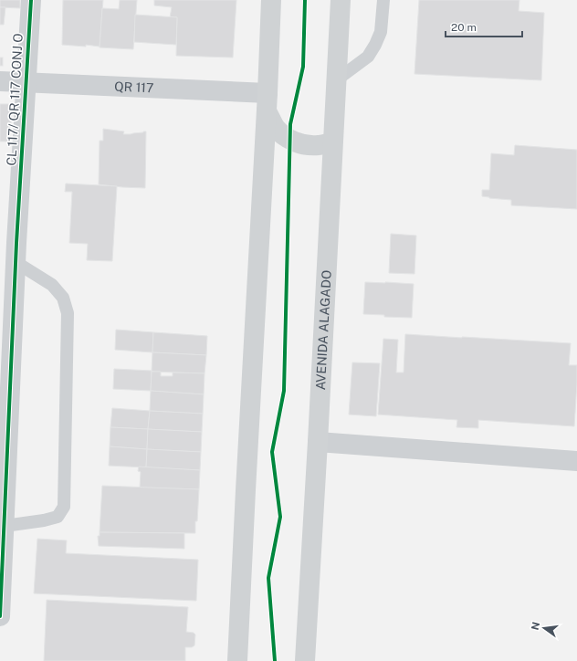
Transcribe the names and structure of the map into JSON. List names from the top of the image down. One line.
{"streets":{"main road":["AVENIDA ALAGADO"],"street":["QR 117","CL 117/ QR 117 CONJ O"]},"crossings":[["QR 117","CL 117/ QR 117 CONJ O"]],"scale_bar":"20 m","north":"left"}
